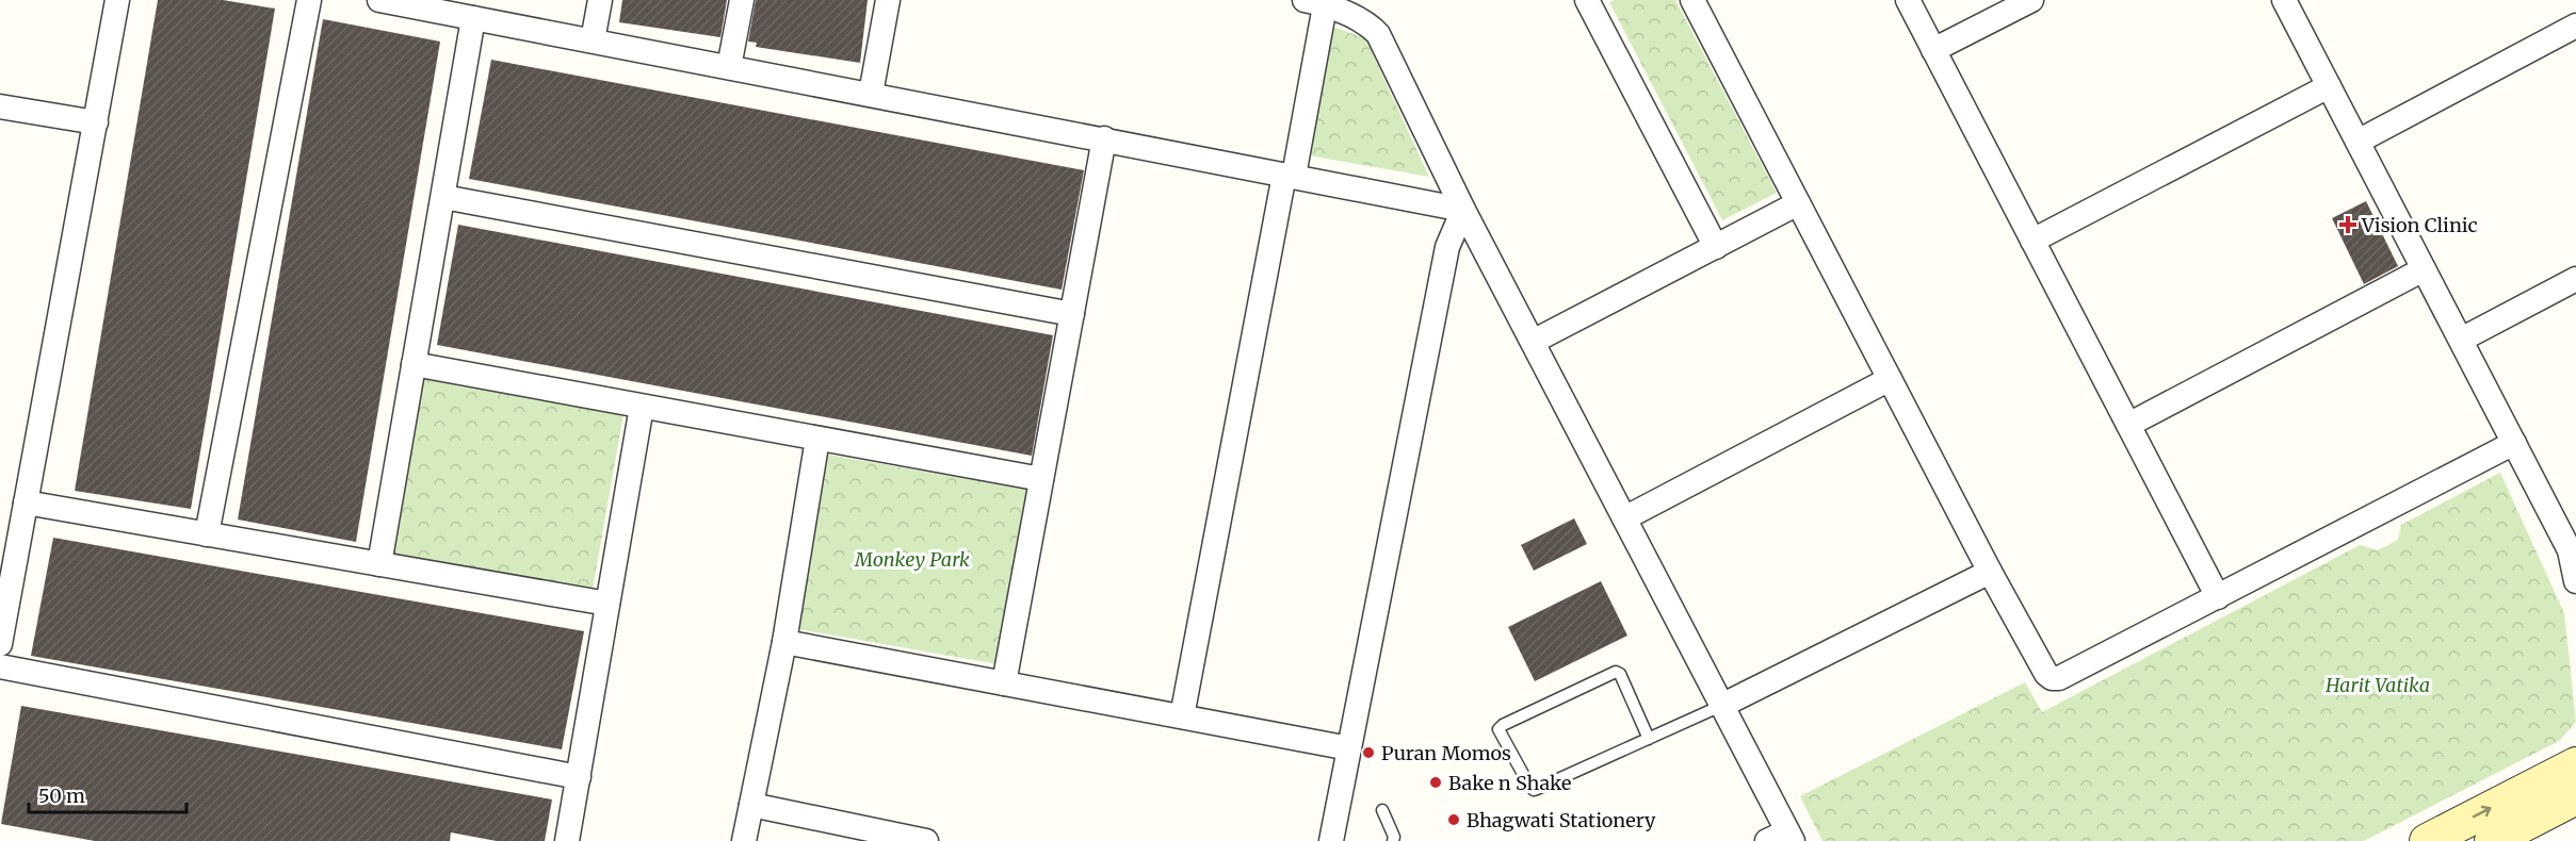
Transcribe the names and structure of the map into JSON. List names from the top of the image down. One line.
{"parks":["Monkey Park","Harit Vatika"],"places":{"health":["Vision Clinic"],"other":["Puran Momos","Bake n Shake","Bhagwati Stationery"]},"scale_bar":"50 m"}
